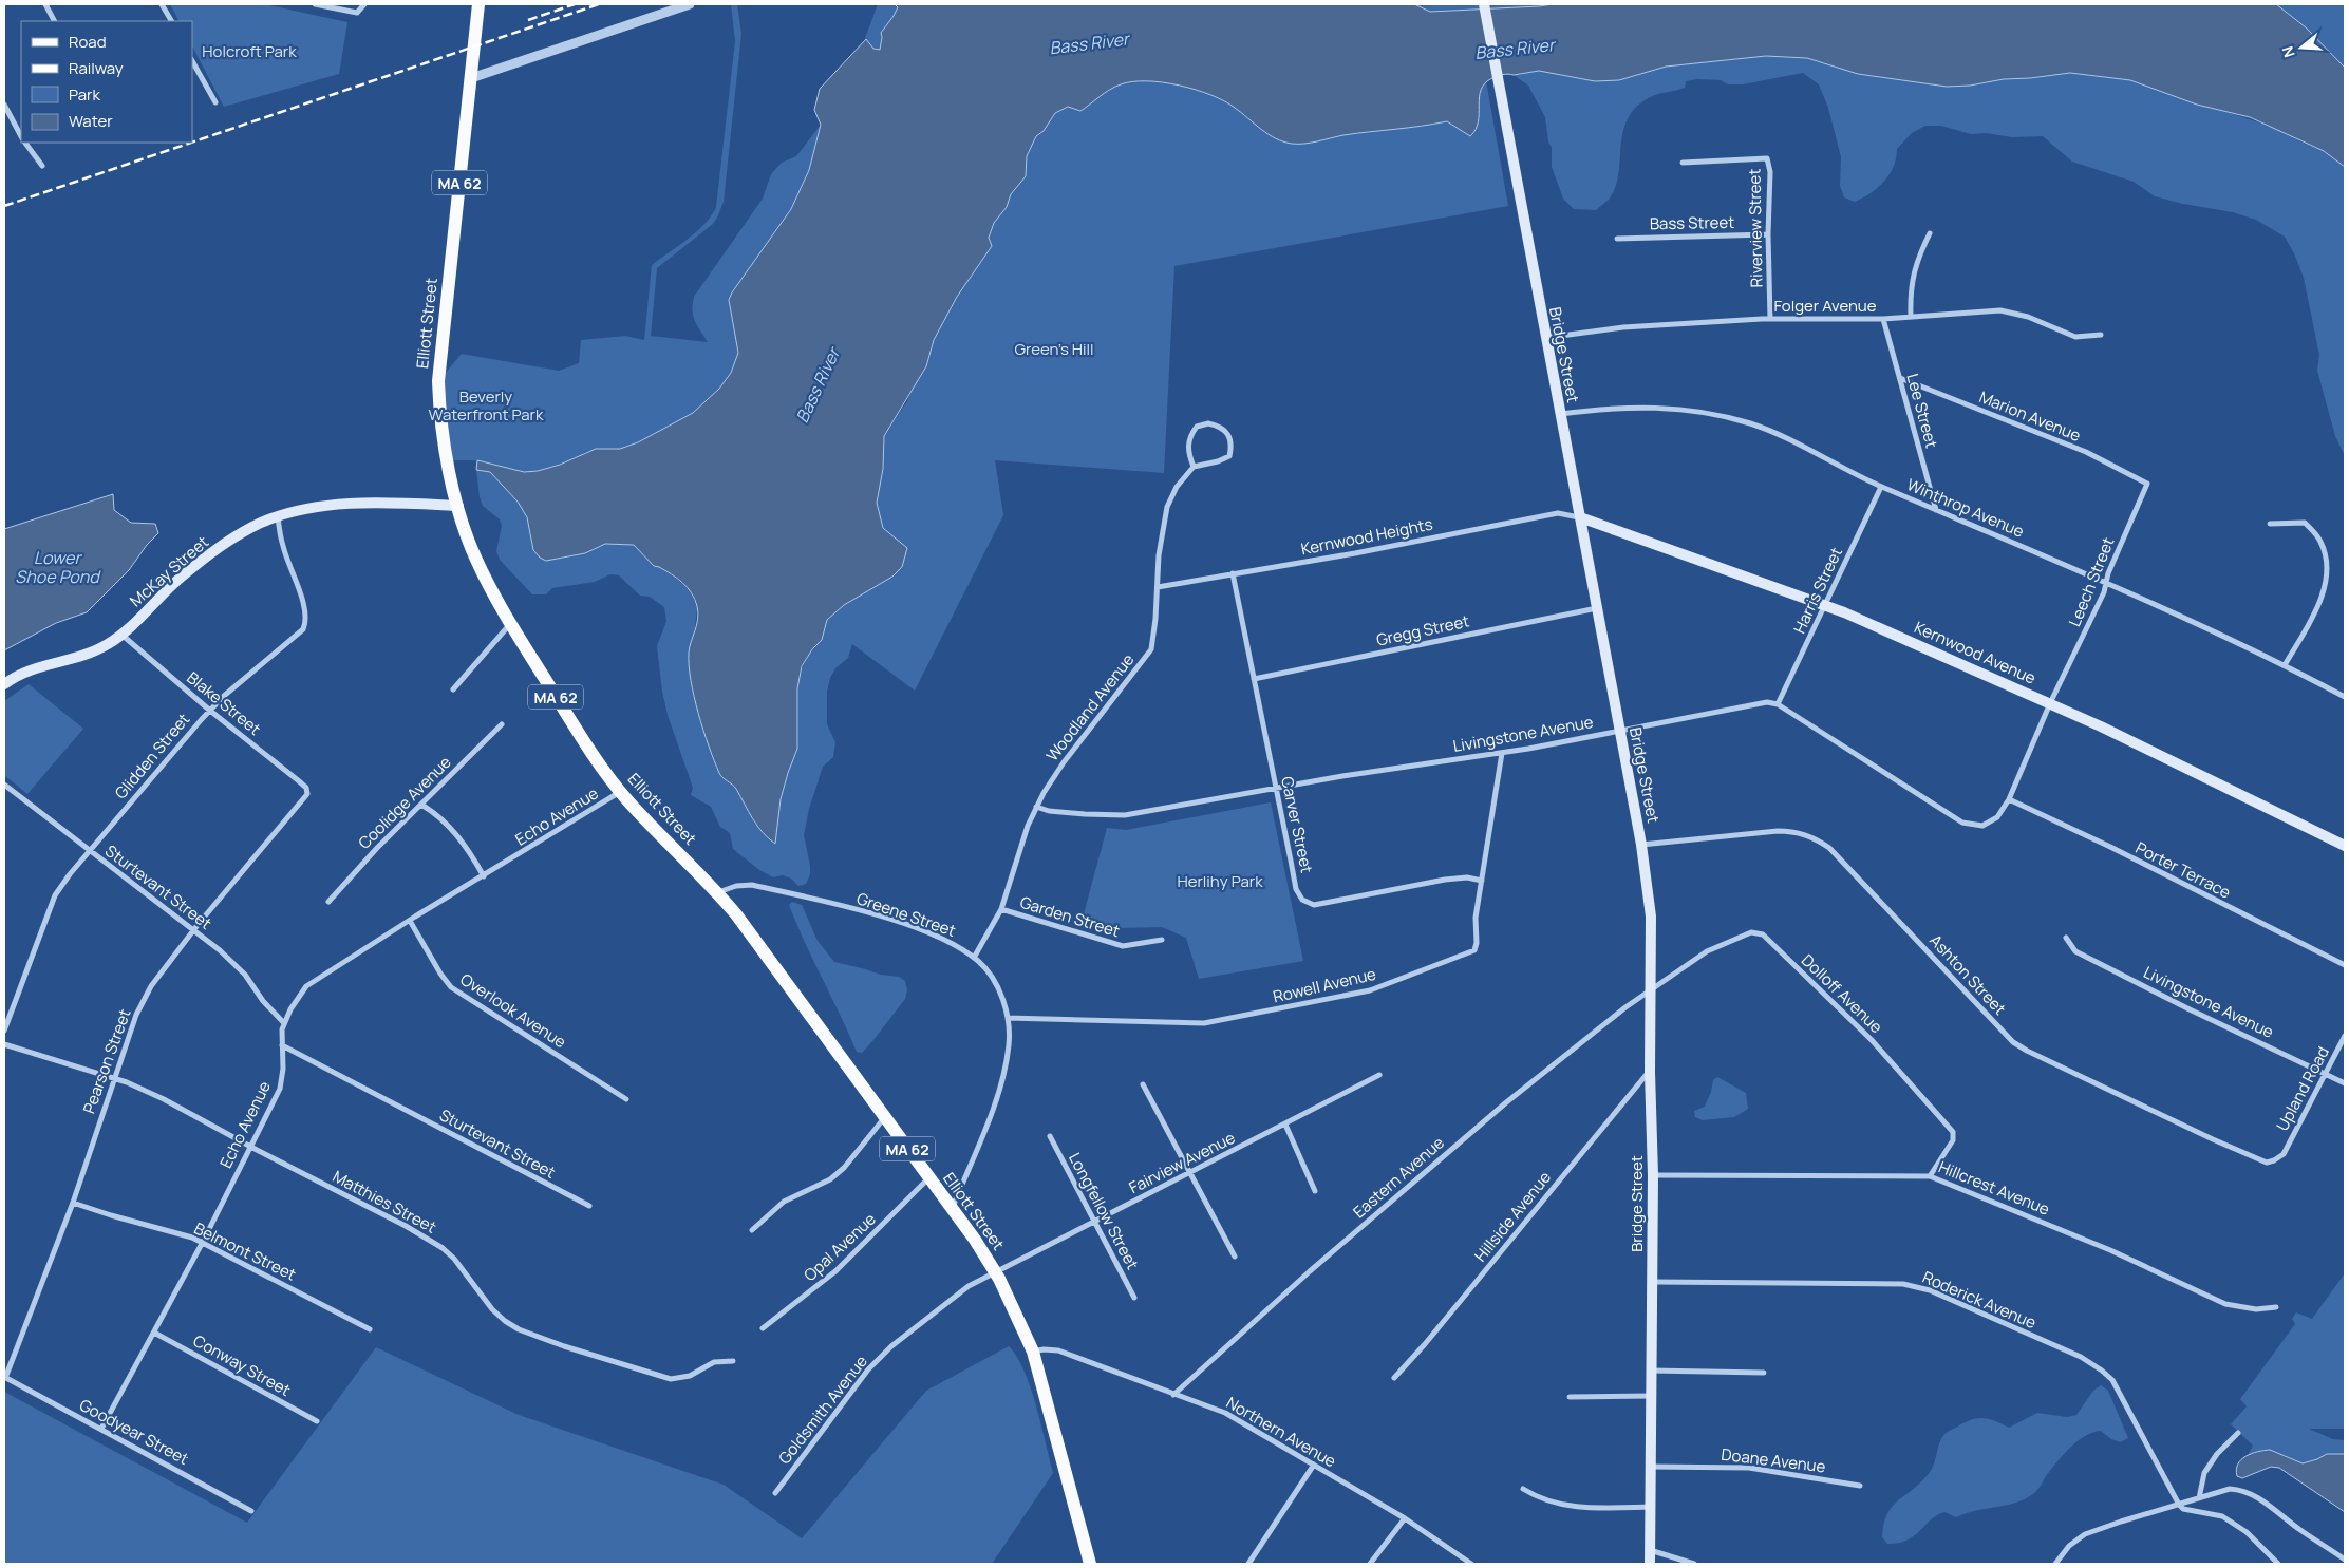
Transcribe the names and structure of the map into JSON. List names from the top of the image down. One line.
{"streets":{"main road":["MA 62","Elliott Street","Bridge Street","McKay Street","Kernwood Avenue"],"street":["Bass Street","Riverview Street","Folger Avenue","Lee Street","Marion Avenue","Winthrop Avenue","Kernwood Heights","Leech Street","Harris Street","Gregg Street","Blake Street","Woodland Avenue","Livingstone Avenue","Glidden Street","Coolidge Avenue","Echo Avenue","Carver Street","Porter Terrace","Sturtevant Street","Greene Street","Garden Street","Ashton Street","Rowell Avenue","Dolloff Avenue","Overlook Avenue","Pearson Street","Upland Road","Fairview Avenue","Eastern Avenue","Hillcrest Avenue","Matthies Street","Longfellow Street","Hillside Avenue","Opal Avenue","Belmont Street","Roderick Avenue","Conway Street","Goldsmith Avenue","Goodyear Street","Northern Avenue","Doane Avenue"]},"crossings":[["Bass Street","Riverview Street"],["Riverview Street","Folger Avenue"],["Folger Avenue","Bridge Street"],["Folger Avenue","Lee Street"],["Elliott Street","McKay Street"],["Elliott Street","Echo Avenue"],["Elliott Street","Greene Street"],["Elliott Street","Fairview Avenue"],["Elliott Street","Opal Avenue"],["Elliott Street","Goldsmith Avenue"],["Elliott Street","Northern Avenue"],["Bridge Street","Winthrop Avenue"],["Bridge Street","Kernwood Heights"],["Bridge Street","Gregg Street"],["Bridge Street","Kernwood Avenue"],["Bridge Street","Livingstone Avenue"],["Bridge Street","Ashton Street"],["Bridge Street","Dolloff Avenue"],["Bridge Street","Eastern Avenue"],["Bridge Street","Hillcrest Avenue"],["Bridge Street","Hillside Avenue"],["Bridge Street","Roderick Avenue"],["Bridge Street","Doane Avenue"],["Lee Street","Marion Avenue"],["Lee Street","Winthrop Avenue"],["Marion Avenue","Leech Street"],["Winthrop Avenue","Leech Street"],["Winthrop Avenue","Harris Street"],["Kernwood Heights","Kernwood Avenue"],["Kernwood Heights","Woodland Avenue"],["Kernwood Heights","Carver Street"],["McKay Street","Blake Street"],["McKay Street","Glidden Street"],["Leech Street","Harris Street"],["Leech Street","Kernwood Avenue"],["Leech Street","Livingstone Avenue"],["Leech Street","Porter Terrace"],["Harris Street","Kernwood Avenue"],["Harris Street","Livingstone Avenue"],["Gregg Street","Carver Street"],["Blake Street","Glidden Street"],["Blake Street","Pearson Street"],["Woodland Avenue","Livingstone Avenue"],["Woodland Avenue","Greene Street"],["Woodland Avenue","Garden Street"],["Livingstone Avenue","Carver Street"],["Livingstone Avenue","Rowell Avenue"],["Livingstone Avenue","Upland Road"],["Glidden Street","Sturtevant Street"],["Echo Avenue","Sturtevant Street"],["Echo Avenue","Overlook Avenue"],["Echo Avenue","Matthies Street"],["Echo Avenue","Belmont Street"],["Echo Avenue","Conway Street"],["Echo Avenue","Goodyear Street"],["Carver Street","Rowell Avenue"],["Sturtevant Street","Pearson Street"],["Greene Street","Rowell Avenue"],["Ashton Street","Upland Road"],["Dolloff Avenue","Eastern Avenue"],["Dolloff Avenue","Hillcrest Avenue"],["Pearson Street","Matthies Street"],["Pearson Street","Belmont Street"],["Pearson Street","Goodyear Street"],["Fairview Avenue","Longfellow Street"],["Fairview Avenue","Goldsmith Avenue"],["Eastern Avenue","Northern Avenue"]],"water":["Bass River","Lower Shoe Pond"],"parks":["Holcroft Park","Green's Hill","Beverly Waterfront Park","Herlihy Park"],"legend":["Road","Railway","Park","Water"],"north":"left"}
